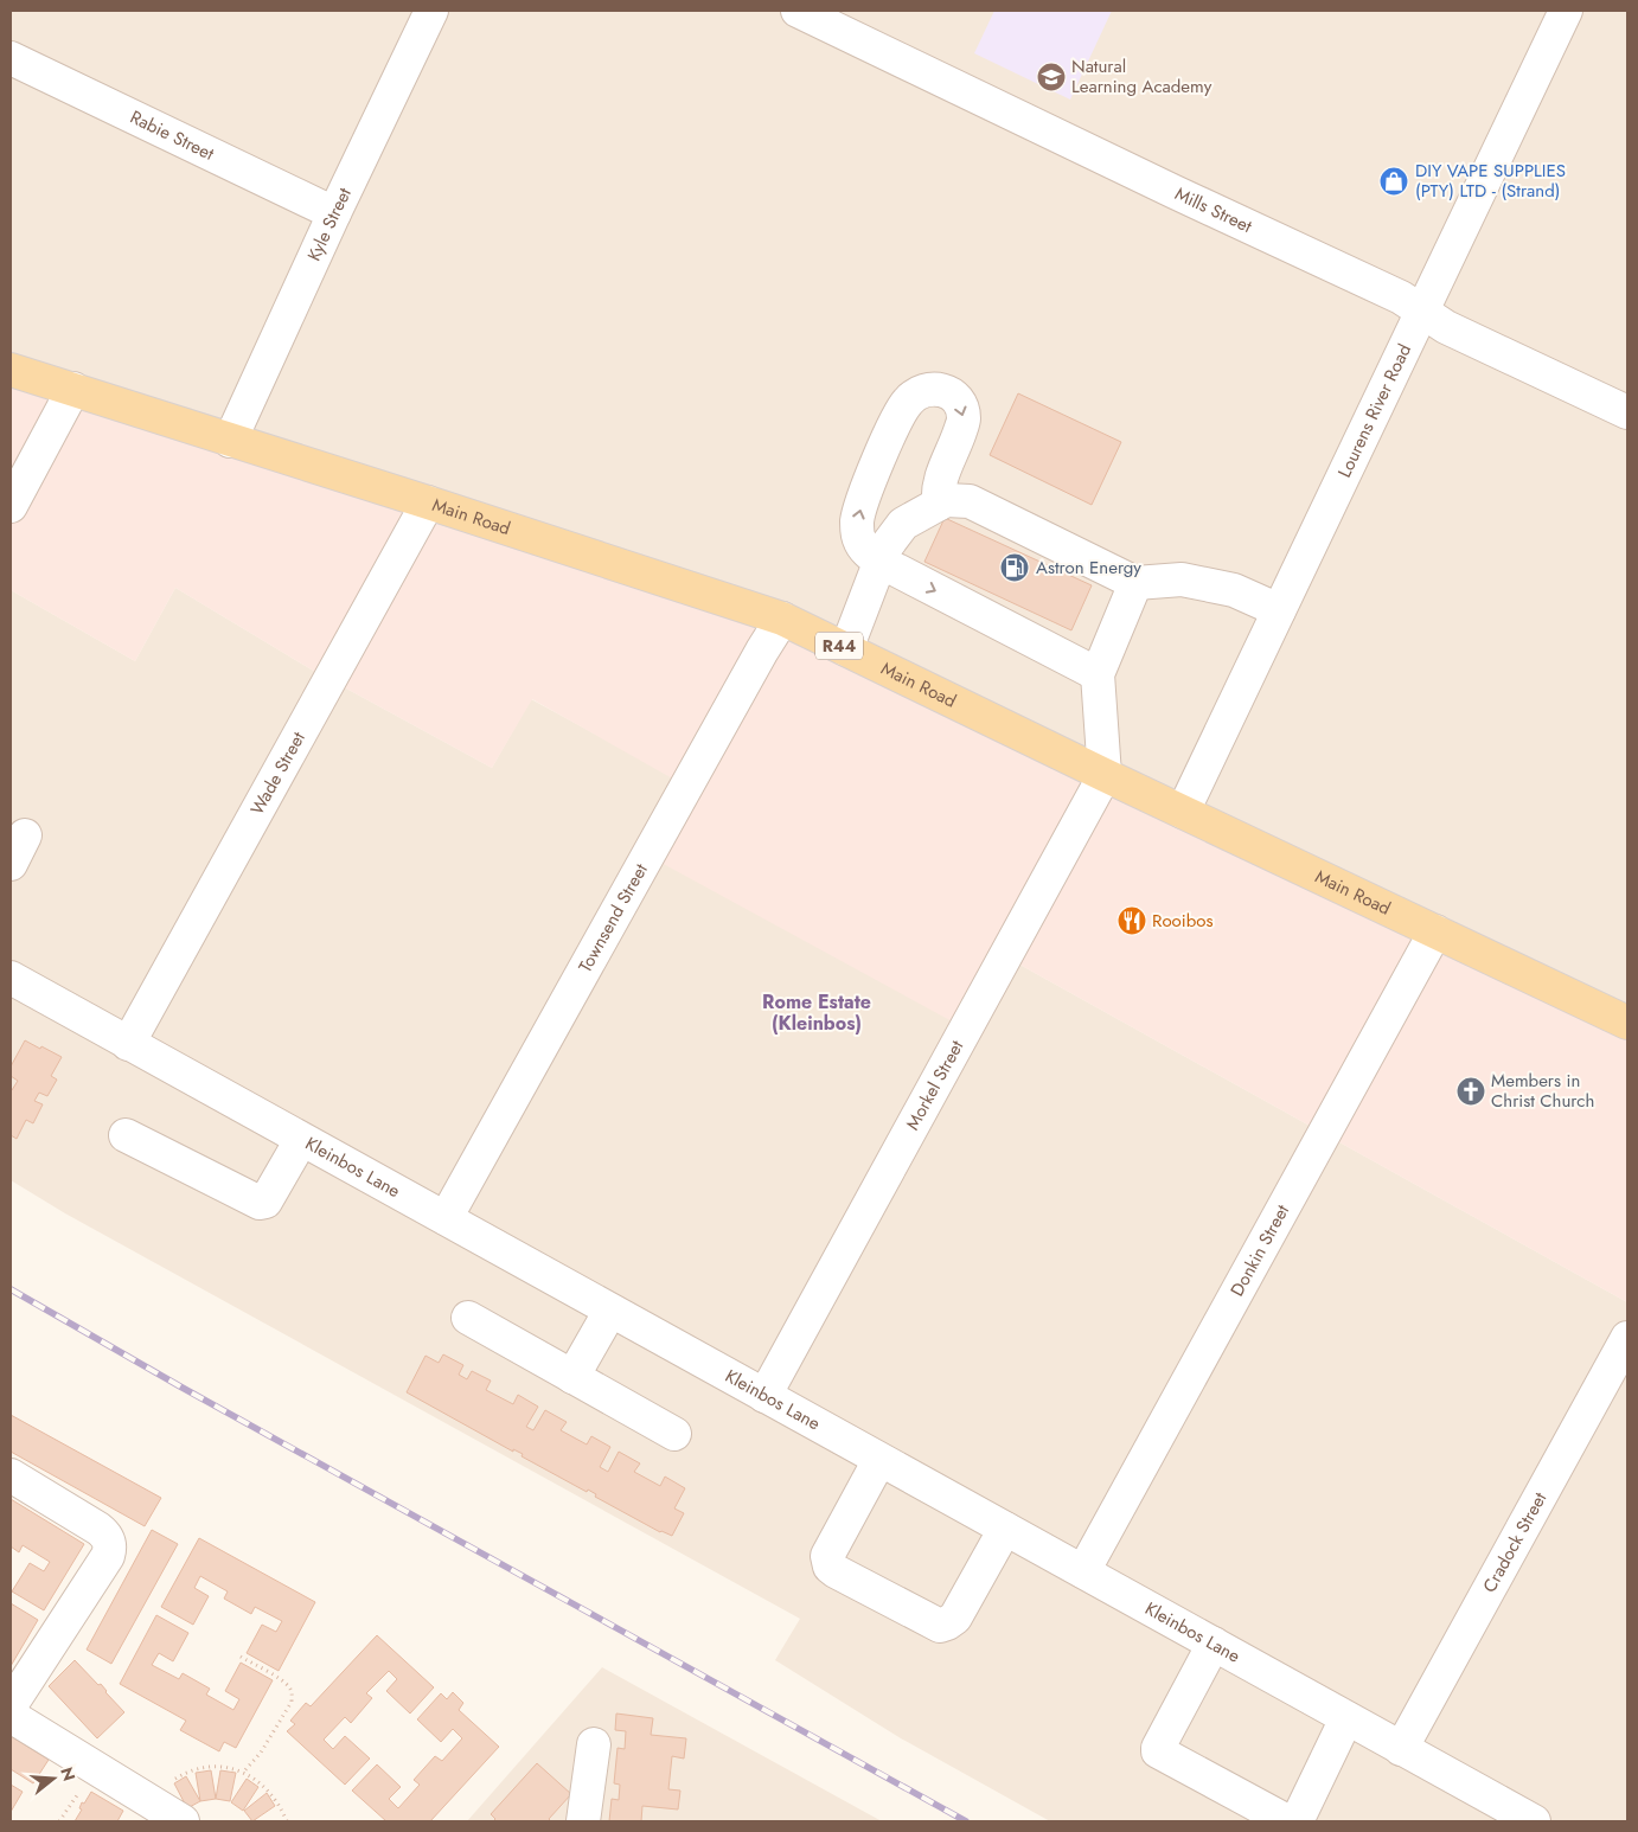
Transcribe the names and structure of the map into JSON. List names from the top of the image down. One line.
{"streets":{"main road":["Main Road","R44"],"street":["Rabie Street","Mills Street","Kyle Street","Lourens River Road","Wade Street","Townsend Street","Morkel Street","Kleinbos Lane","Donkin Street","Cradock Street"]},"crossings":[["Rabie Street","Kyle Street"],["Mills Street","Lourens River Road"],["Kyle Street","Main Road"],["Lourens River Road","Main Road"],["Main Road","Wade Street"],["Main Road","Townsend Street"],["Main Road","Morkel Street"],["Main Road","Donkin Street"],["Wade Street","Kleinbos Lane"],["Townsend Street","Kleinbos Lane"],["Morkel Street","Kleinbos Lane"],["Kleinbos Lane","Donkin Street"],["Kleinbos Lane","Cradock Street"]],"districts":["Rome Estate (Kleinbos)"],"places":{"school or university":["Natural Learning Academy"],"shop":["DIY VAPE SUPPLIES (PTY) LTD - (Strand)"],"fuel station":["Astron Energy"],"restaurant":["Rooibos"],"church":["Members in Christ Church"]},"north":"right"}
